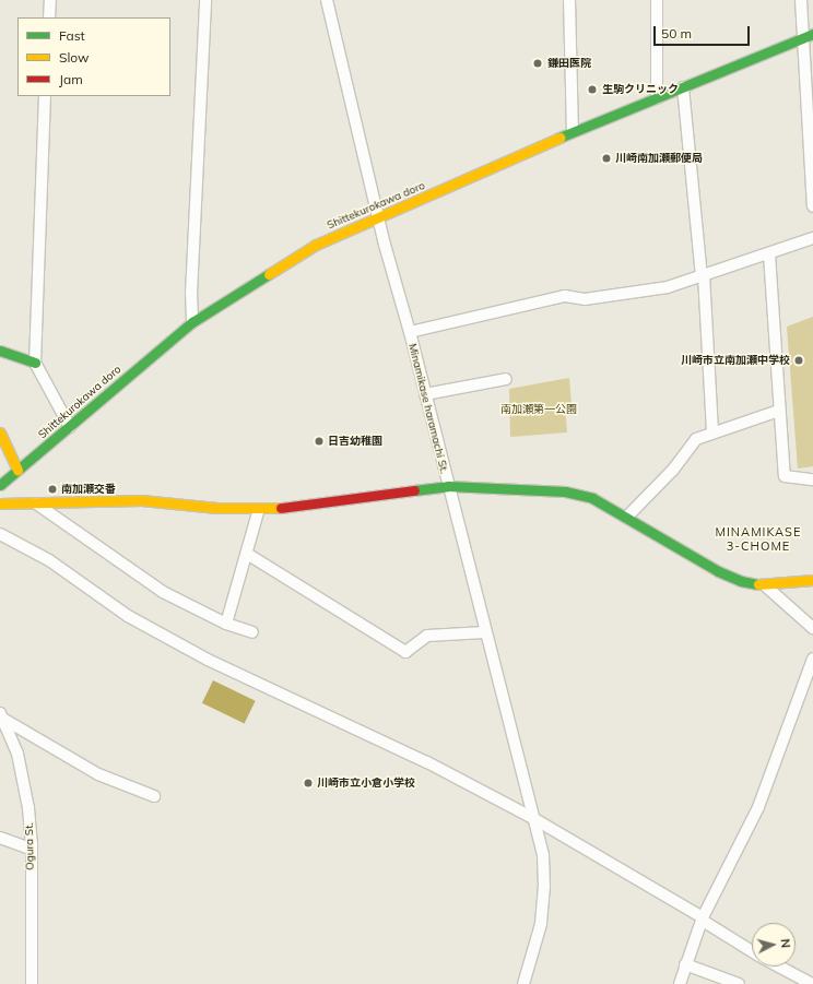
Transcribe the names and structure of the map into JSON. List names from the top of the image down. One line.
{"streets":{"main road":["Shittekurokawa doro"],"street":["Minamikase haramachi St.","Ogura St."]},"crossings":[["Shittekurokawa doro","Minamikase haramachi St."]],"districts":["MINAMIKASE 3-CHOME"],"parks":["南加瀬第一公園"],"places":["鎌田医院","生駒クリニック","川崎南加瀬郵便局","川崎市立南加瀬中学校","日吉幼稚園","南加瀬交番","川崎市立小倉小学校"],"legend":["Fast","Slow","Jam"],"scale_bar":"50 m","north":"right"}
